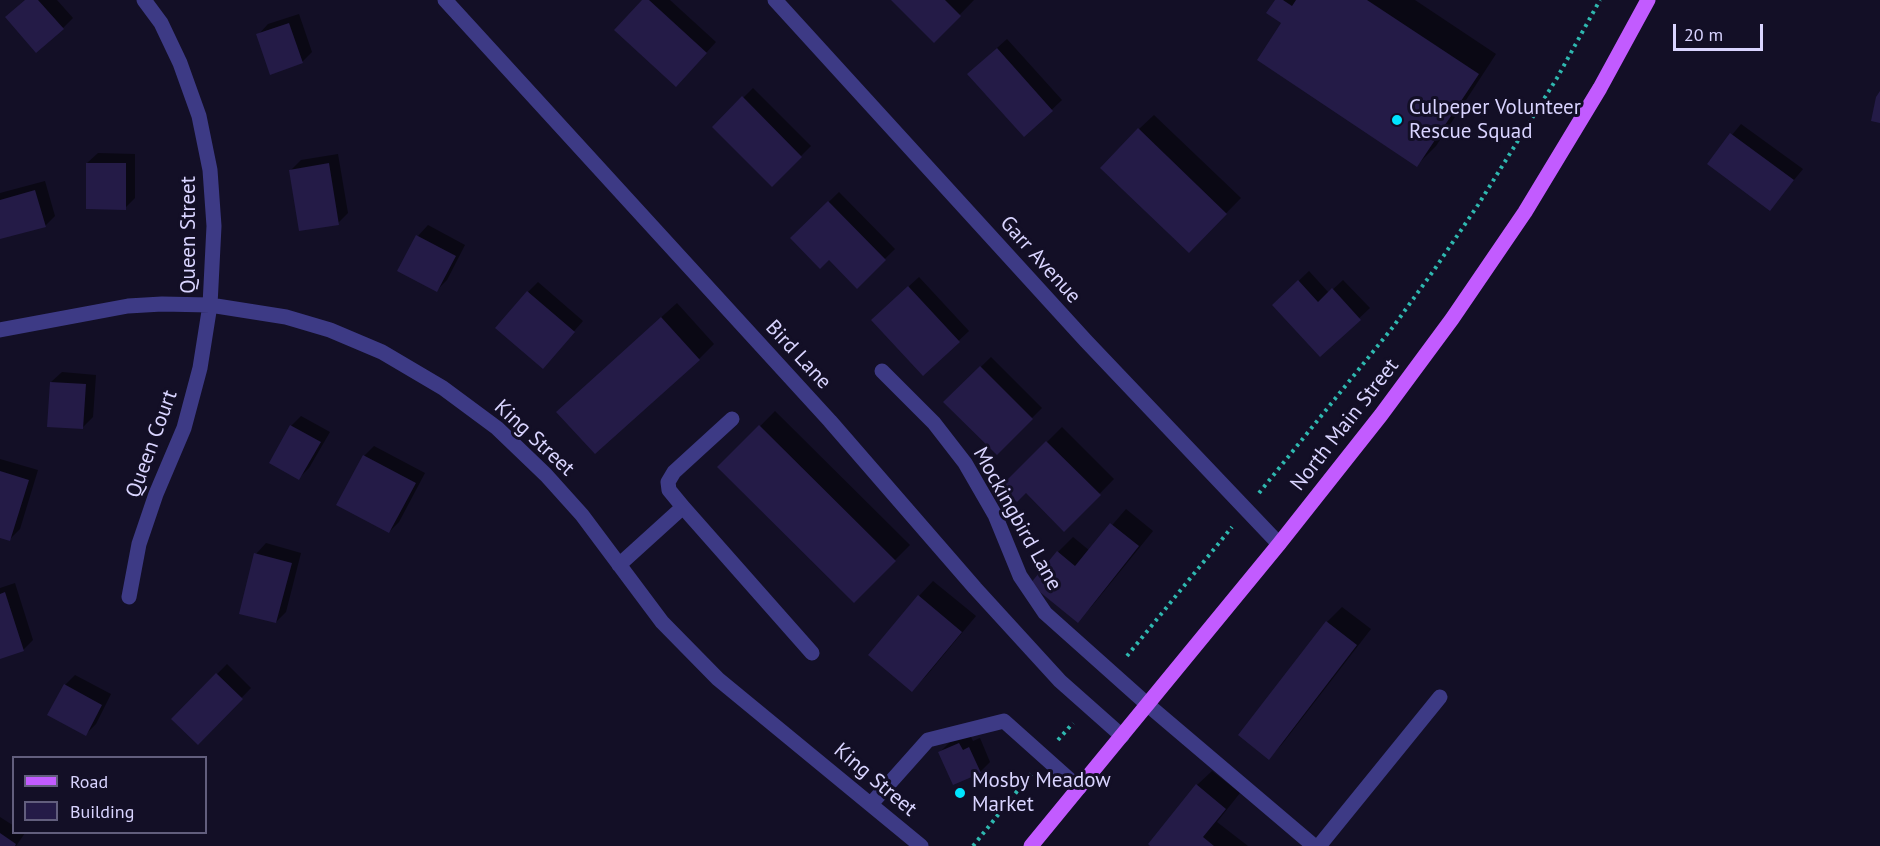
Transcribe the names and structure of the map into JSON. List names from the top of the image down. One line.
{"streets":{"main road":["North Main Street"],"street":["Queen Street","Garr Avenue","Bird Lane","King Street","Queen Court","Mockingbird Lane"]},"crossings":[["Queen Street","King Street"],["Queen Street","Queen Court"],["Garr Avenue","North Main Street"],["Bird Lane","North Main Street"],["North Main Street","Mockingbird Lane"],["King Street","Queen Court"]],"places":["Culpeper Volunteer Rescue Squad","Mosby Meadow Market"],"legend":["Road","Building"],"scale_bar":"20 m"}
